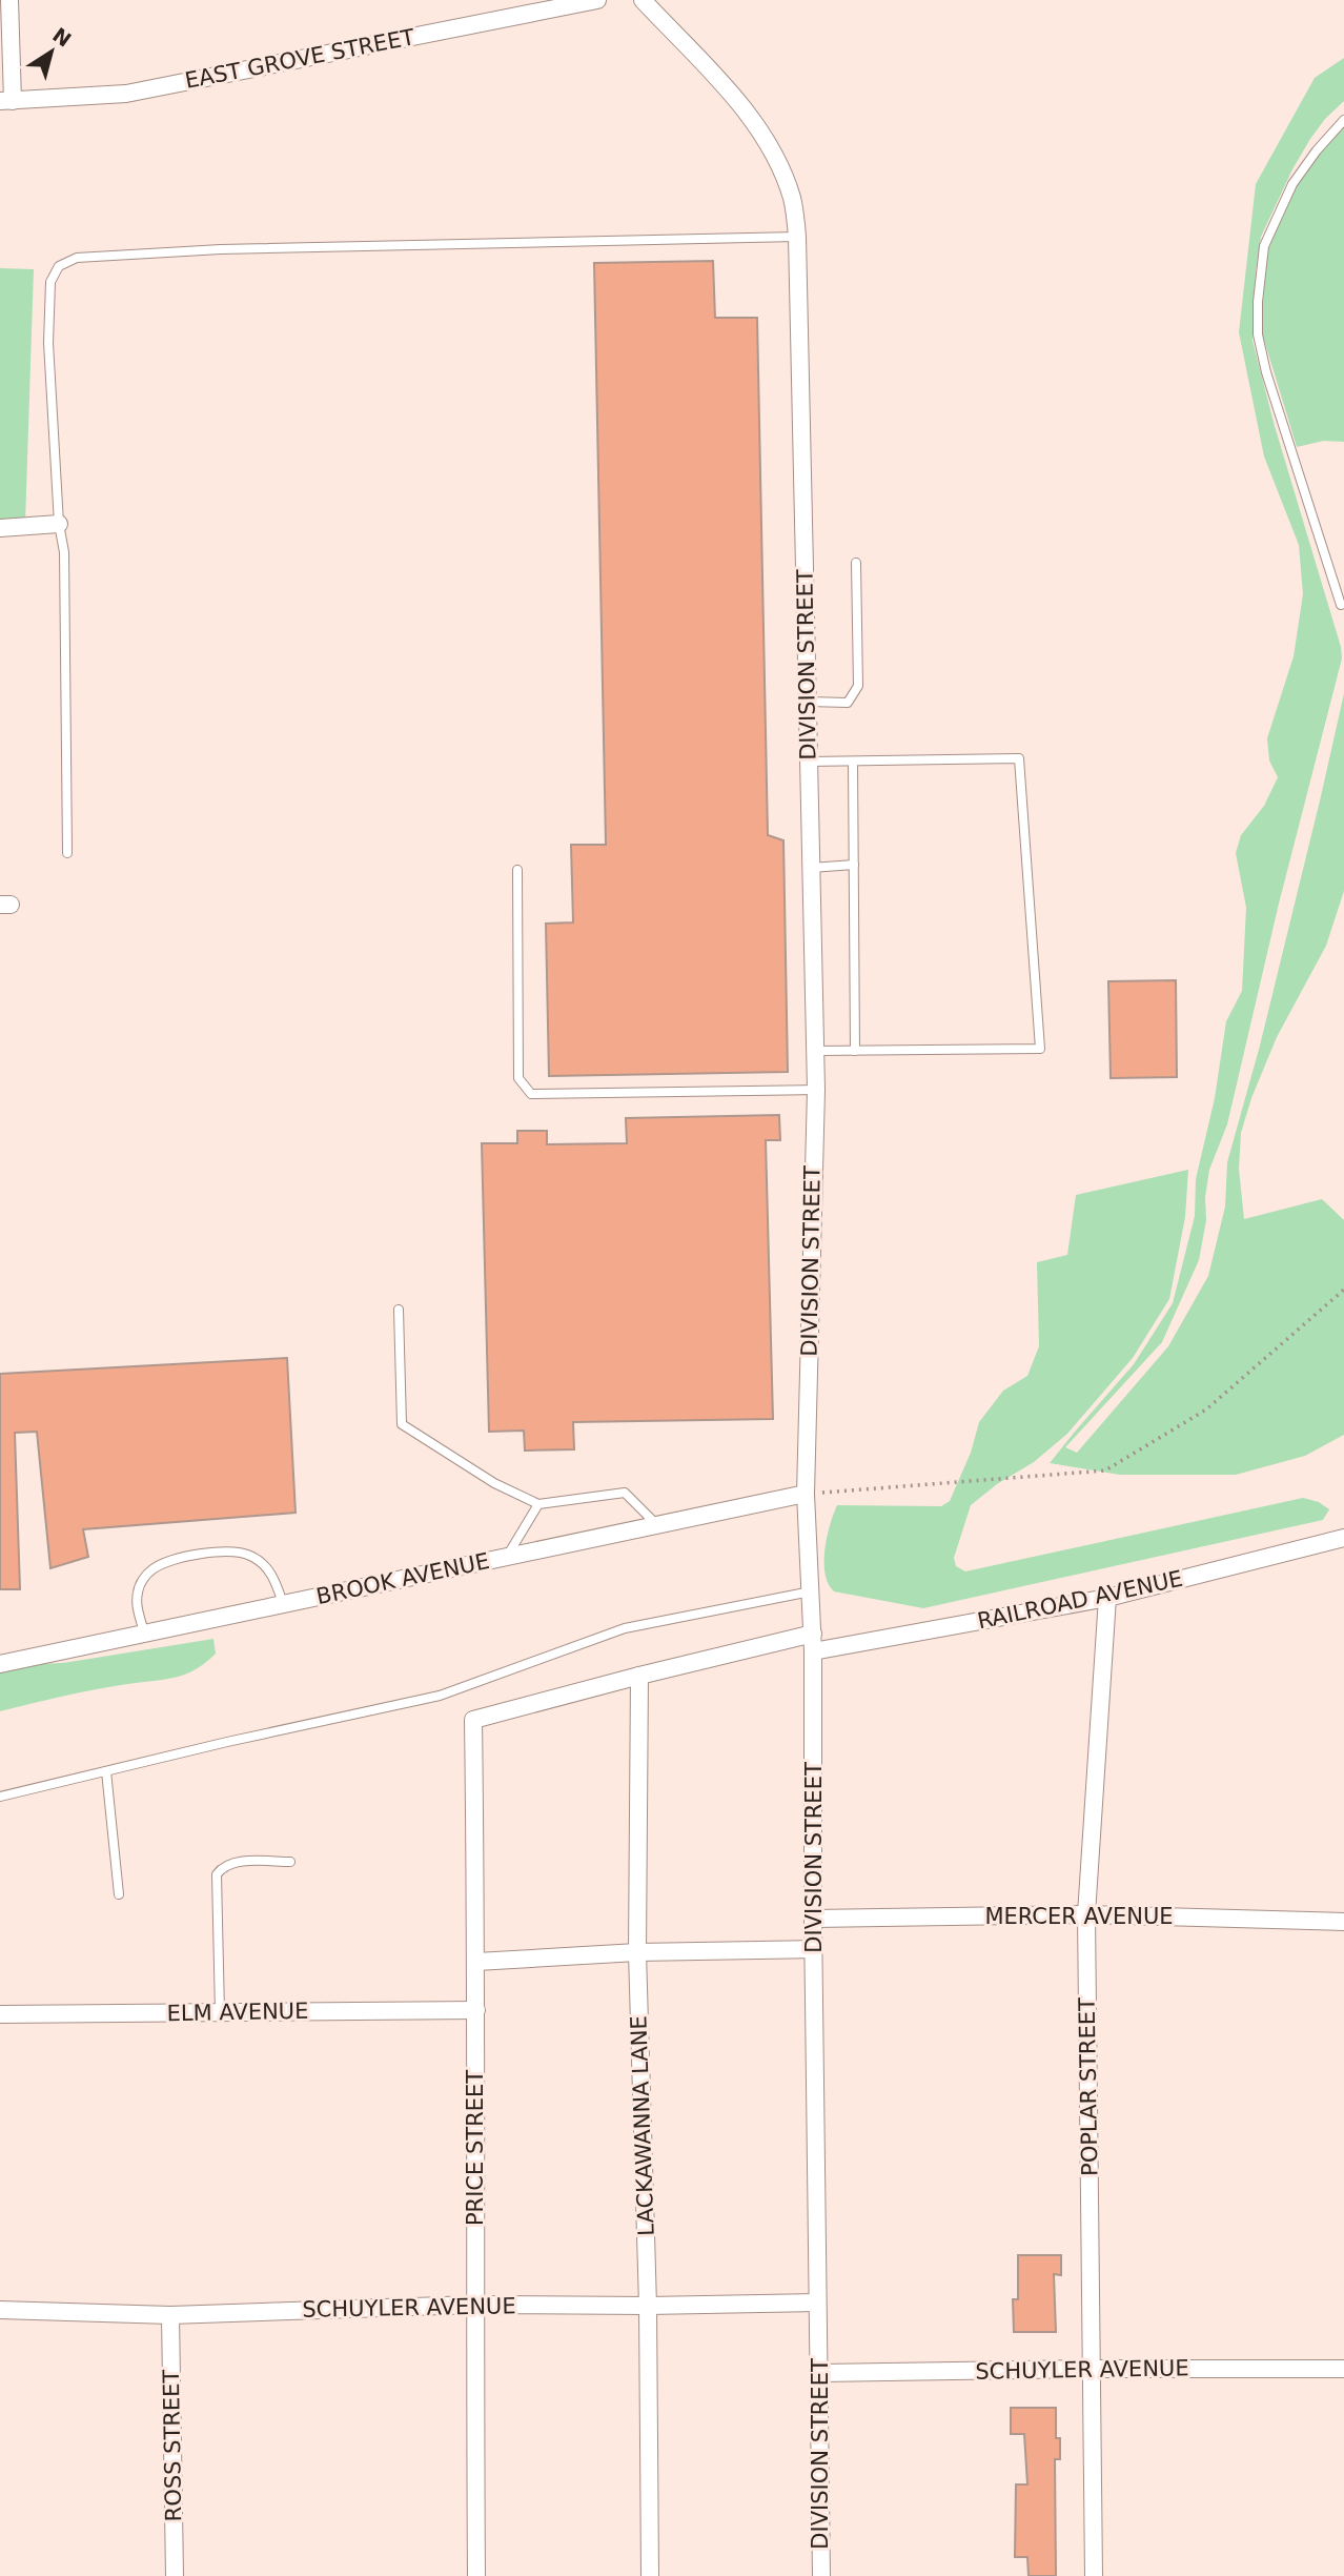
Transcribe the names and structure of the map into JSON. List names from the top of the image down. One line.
{"streets":{"street":["EAST GROVE STREET","DIVISION STREET","BROOK AVENUE","RAILROAD AVENUE","MERCER AVENUE","ELM AVENUE","POPLAR STREET","LACKAWANNA LANE","PRICE STREET","SCHUYLER AVENUE","ROSS STREET"]},"crossings":[["DIVISION STREET","BROOK AVENUE"],["DIVISION STREET","RAILROAD AVENUE"],["DIVISION STREET","MERCER AVENUE"],["DIVISION STREET","SCHUYLER AVENUE"],["RAILROAD AVENUE","POPLAR STREET"],["MERCER AVENUE","POPLAR STREET"],["ELM AVENUE","PRICE STREET"],["POPLAR STREET","SCHUYLER AVENUE"],["LACKAWANNA LANE","PRICE STREET"],["LACKAWANNA LANE","SCHUYLER AVENUE"],["PRICE STREET","SCHUYLER AVENUE"],["SCHUYLER AVENUE","ROSS STREET"]],"north":"top right"}
